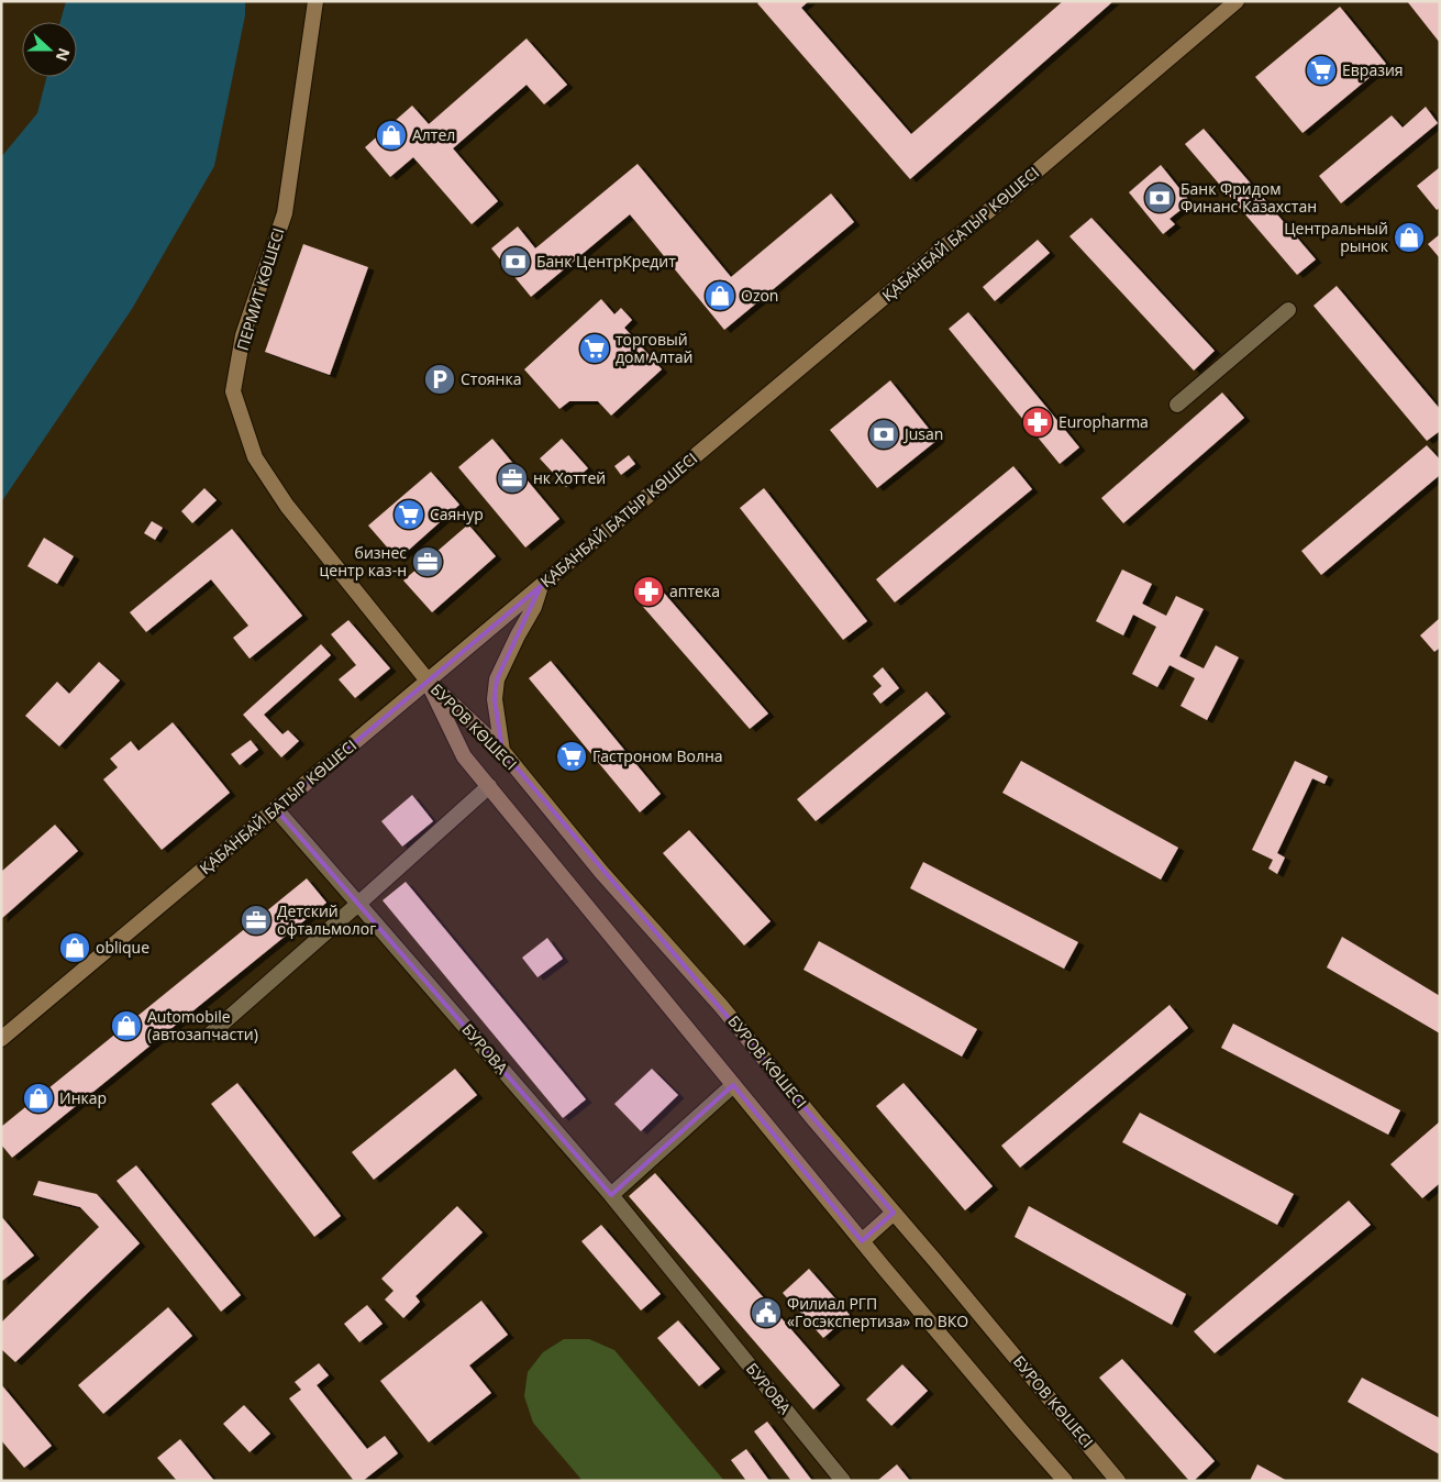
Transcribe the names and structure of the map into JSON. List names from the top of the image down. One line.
{"streets":{"main road":["ҚАБАНБАЙ БАТЫР КӨШЕСІ","ПЕРМИТ КӨШЕСІ","БУРОВ КӨШЕСІ"],"street":["БУРОВА"]},"crossings":[["ҚАБАНБАЙ БАТЫР КӨШЕСІ","ПЕРМИТ КӨШЕСІ"],["ҚАБАНБАЙ БАТЫР КӨШЕСІ","БУРОВ КӨШЕСІ"],["ҚАБАНБАЙ БАТЫР КӨШЕСІ","БУРОВА"],["ПЕРМИТ КӨШЕСІ","БУРОВ КӨШЕСІ"]],"places":{"supermarket":["Евразия","торговый дом Алтай","Саянур","Гастроном Волна"],"shop":["Алтел","Центральный рынок","Ozon","oblique","Automobile (автозапчасти)","Инкар"],"bank":["Банк Фридом Финанс Казахстан","Банк ЦентрКредит","Jusan"],"parking":["Стоянка"],"pharmacy":["Europharma","аптека"],"office":["нк Хоттей","бизнес центр каз-н","Детский офтальмолог"],"public building":["Филиал РГП «Госэкспертиза» по ВКО"]},"north":"right"}
